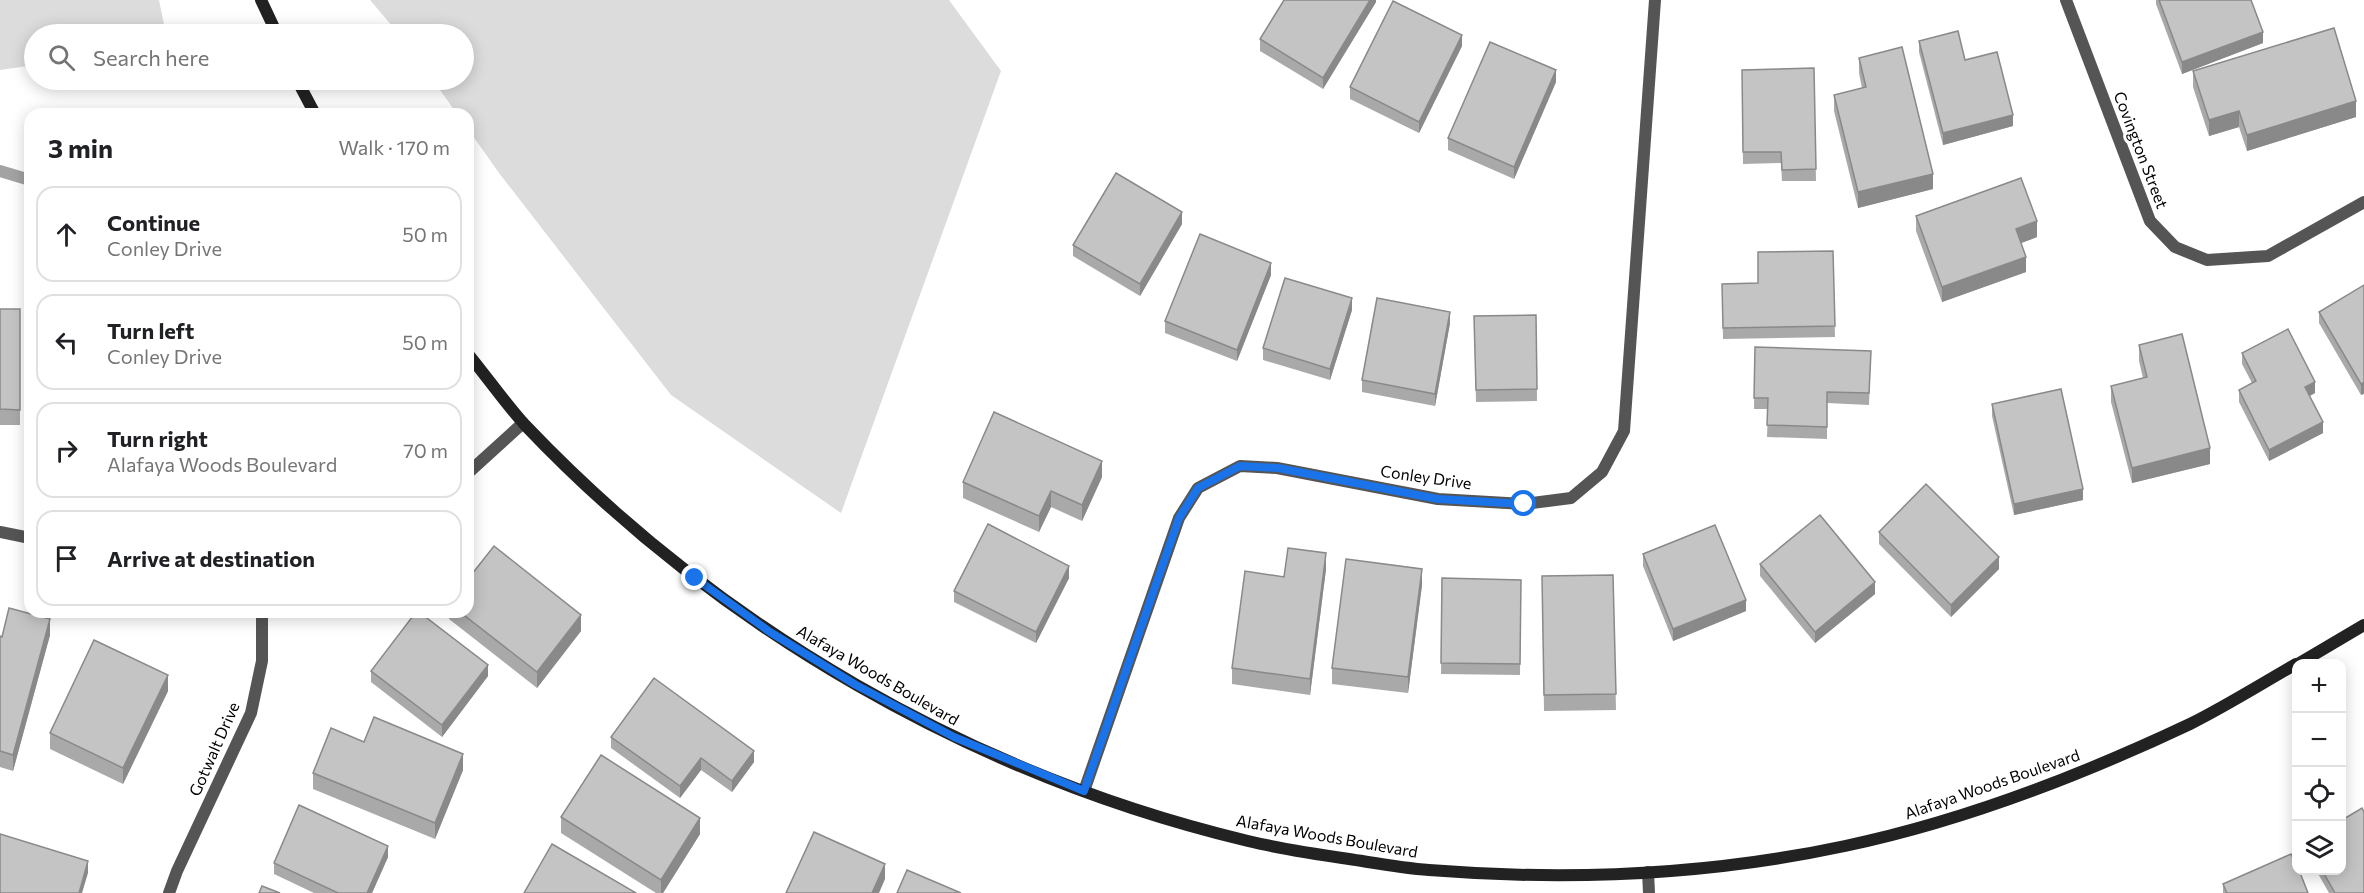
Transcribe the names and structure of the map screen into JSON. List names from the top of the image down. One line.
{"streets":{"street":["Covington Street","Conley Drive","Alafaya Woods Boulevard","Gotwalt Drive"]},"crossings":[["Conley Drive","Alafaya Woods Boulevard"]],"page":{"search":"Search here","heading":["3 min","Walk · 170 m"],"list":[["Continue","Conley Drive","50 m"],["Turn left","Conley Drive","50 m"],["Turn right","Alafaya Woods Boulevard","70 m"],"Arrive at destination"],"map_buttons":["+","−"]}}
